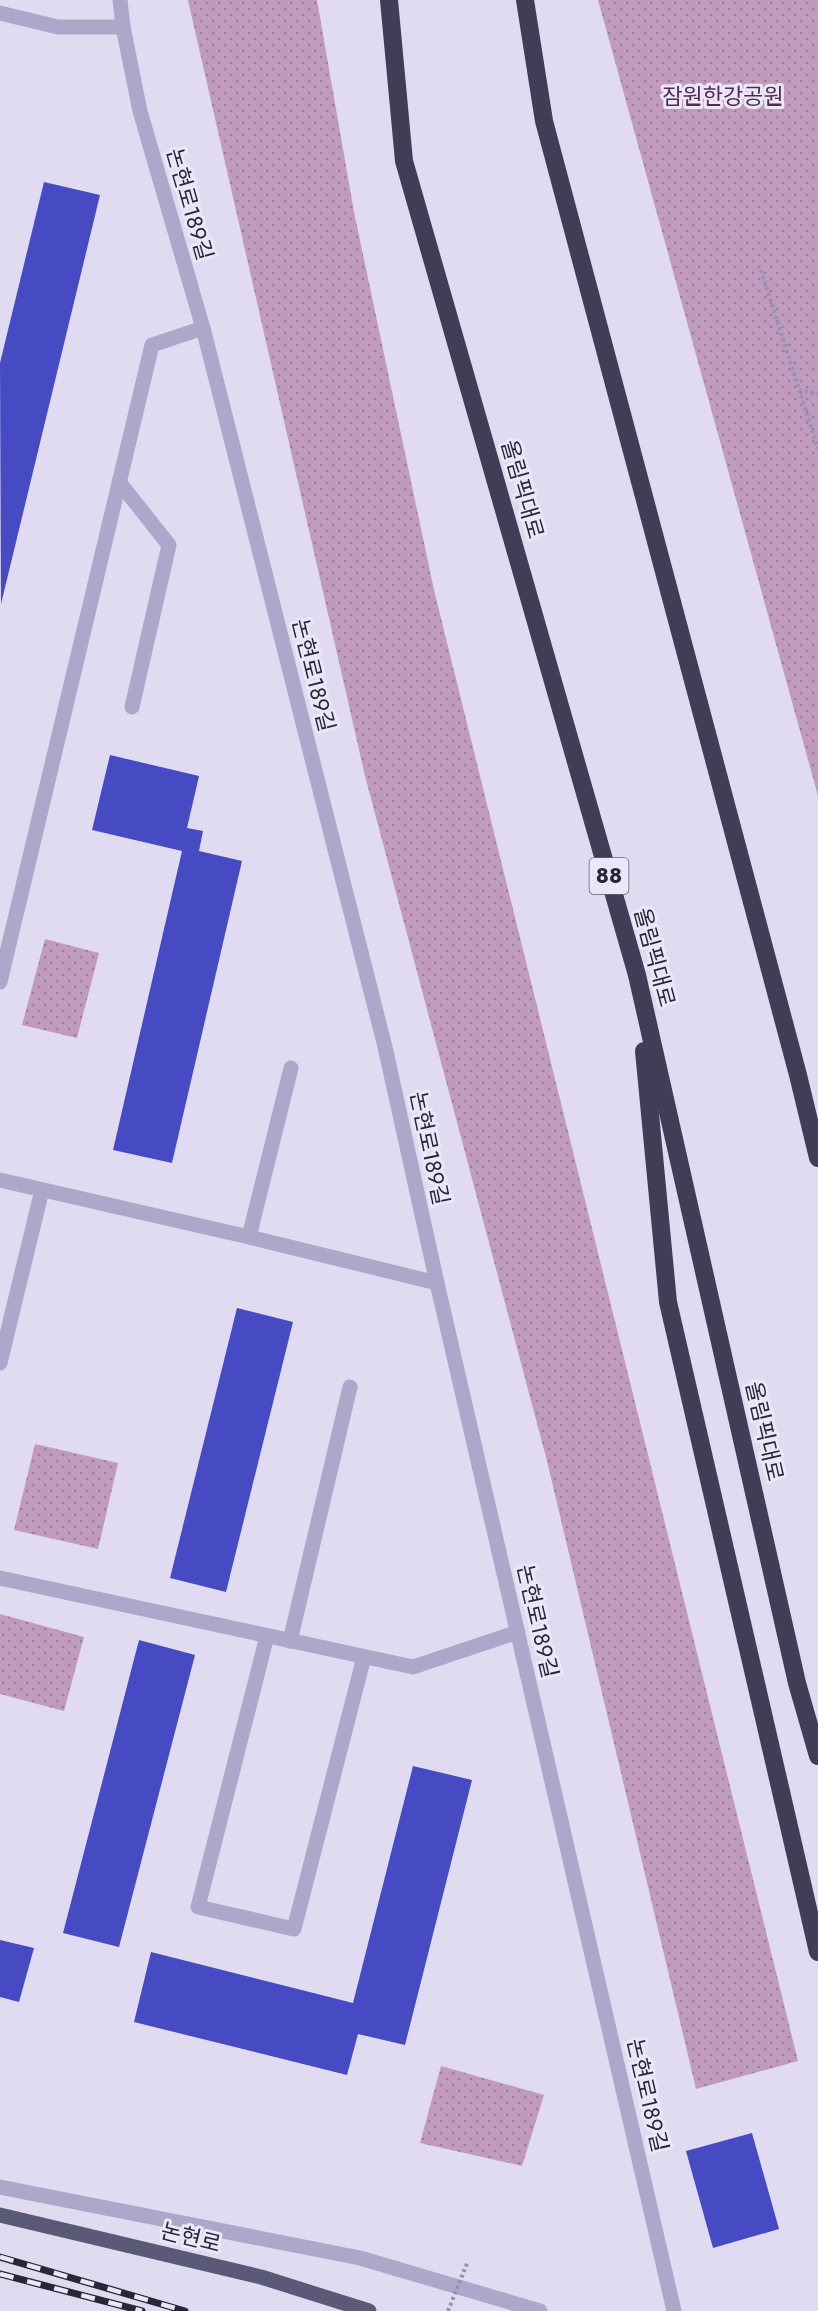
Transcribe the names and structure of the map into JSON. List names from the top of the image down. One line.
{"streets":{"highway":["올림픽대로","88"],"main road":["논현로"],"street":["논현로189길"]},"parks":["잠원한강공원"]}
